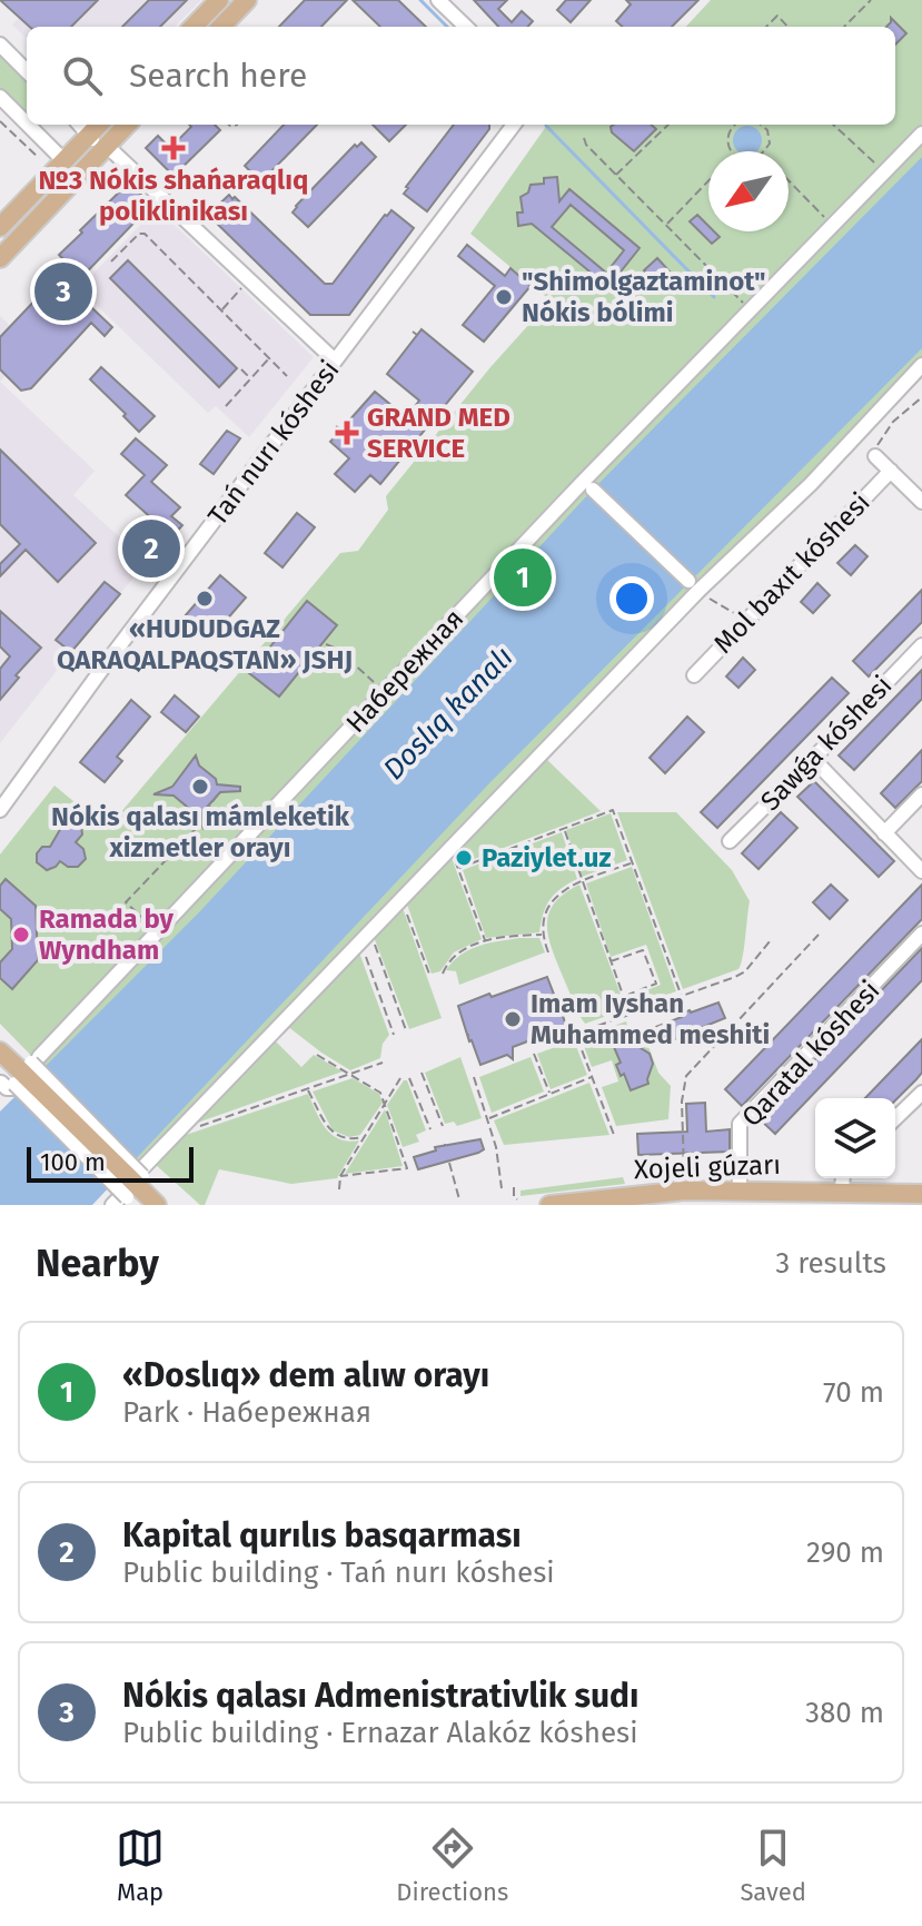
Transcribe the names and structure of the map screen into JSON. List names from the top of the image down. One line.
{"streets":{"main road":["Xojeli gúzarı"],"street":["Tań nurı kóshesi","Mol baxıt kóshesi","Набережная","Sawǵa kóshesi","Qaratal kóshesi"]},"crossings":[["Qaratal kóshesi","Xojeli gúzarı"]],"water":["Doslıq kanalı"],"places":{"health":["№3 Nókis shańaraqlıq poliklinikası","GRAND MED SERVICE"],"other":["\"Shimolgaztaminot\" Nókis bólimi","«HUDUDGAZ QARAQALPAQSTAN» JSHJ","Nókis qalası mámleketik xizmetler orayı","Paziylet.uz","Ramada by Wyndham","Imam Iyshan Muhammed meshiti"]},"scale_bar":"100 m","north":"bottom left","page":{"search":"Search here","pins":["3","2","1"],"scale":"100 m","heading":["Nearby","3 results"],"list":[{"mark":"1","name":"«Doslıq» dem alıw orayı","note":"Park · Набережная","value":"70 m"},{"mark":"2","name":"Kapital qurılıs basqarması","note":"Public building · Tań nurı kóshesi","value":"290 m"},{"mark":"3","name":"Nókis qalası Admenistrativlik sudı","note":"Public building · Ernazar Alakóz kóshesi","value":"380 m"}],"nav":["Map","Directions","Saved"]}}
